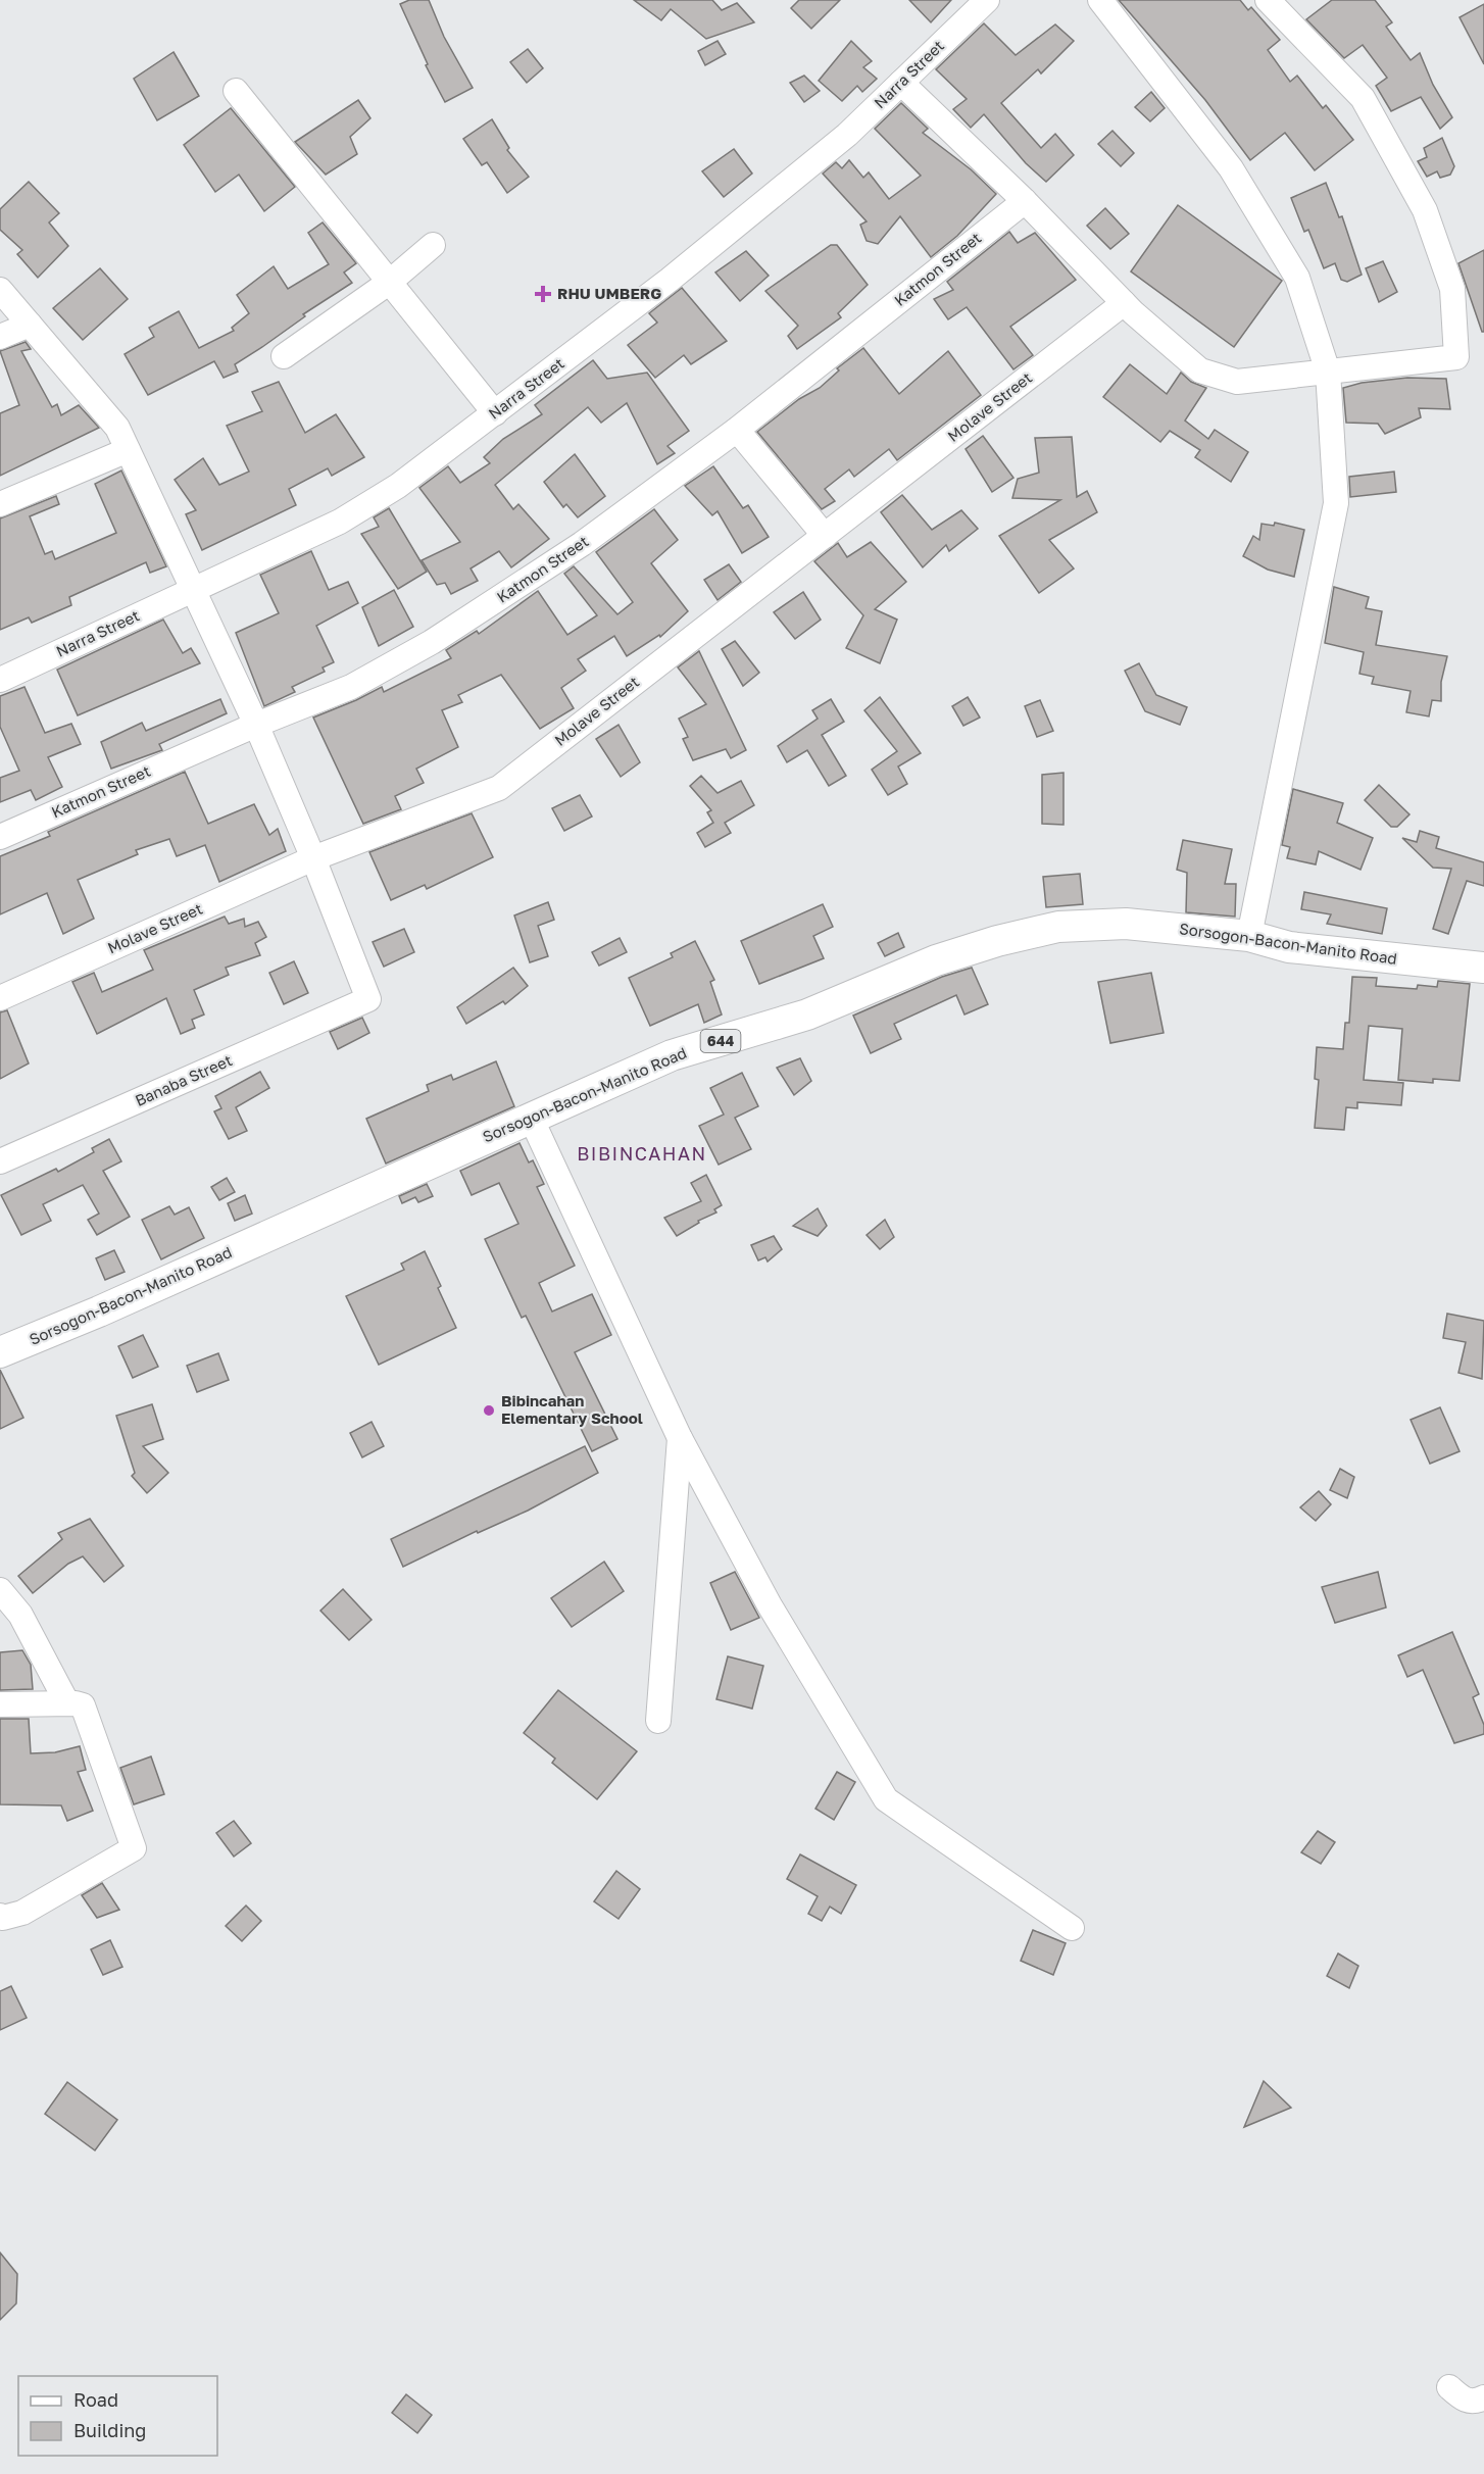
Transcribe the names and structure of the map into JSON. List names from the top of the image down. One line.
{"streets":{"main road":["Sorsogon-Bacon-Manito Road","644"],"street":["Narra Street","Katmon Street","Molave Street","Banaba Street"]},"crossings":[["Molave Street","Banaba Street"]],"districts":["BIBINCAHAN"],"places":{"health":["RHU UMBERG"],"other":["Bibincahan Elementary School"]},"legend":["Road","Building"]}
